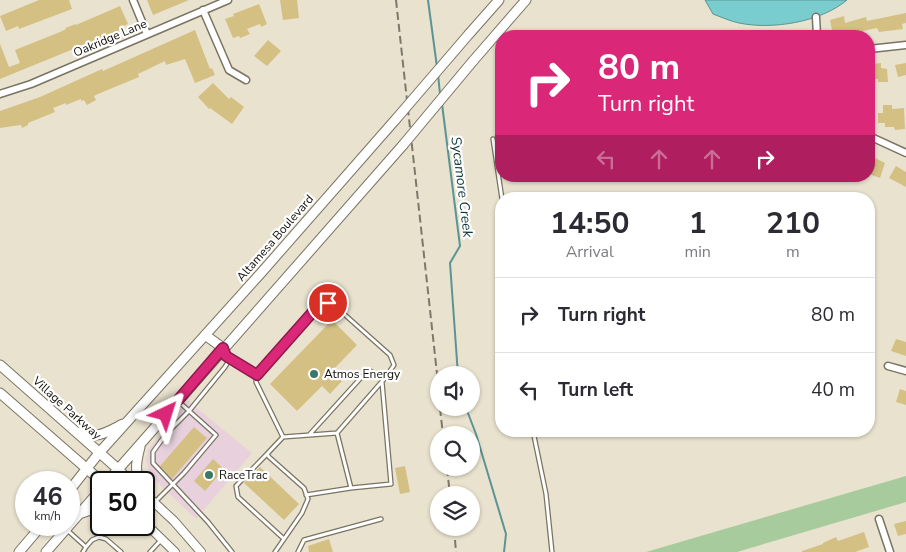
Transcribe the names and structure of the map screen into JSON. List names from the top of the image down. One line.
{"streets":{"main road":["Altamesa Boulevard","Village Parkway"],"street":["Oakridge Lane"]},"crossings":[["Altamesa Boulevard","Village Parkway"]],"water":["Sycamore Creek"],"places":["Atmos Energy","RaceTrac"],"page":{"turn":["80 m","Turn right"],"eta":["14:50","Arrival","1","min","210","m"],"list":[{"name":"Turn right","value":"80 m"},{"name":"Turn left","value":"40 m"}],"speed":"46 km/h","limit":"50"}}
